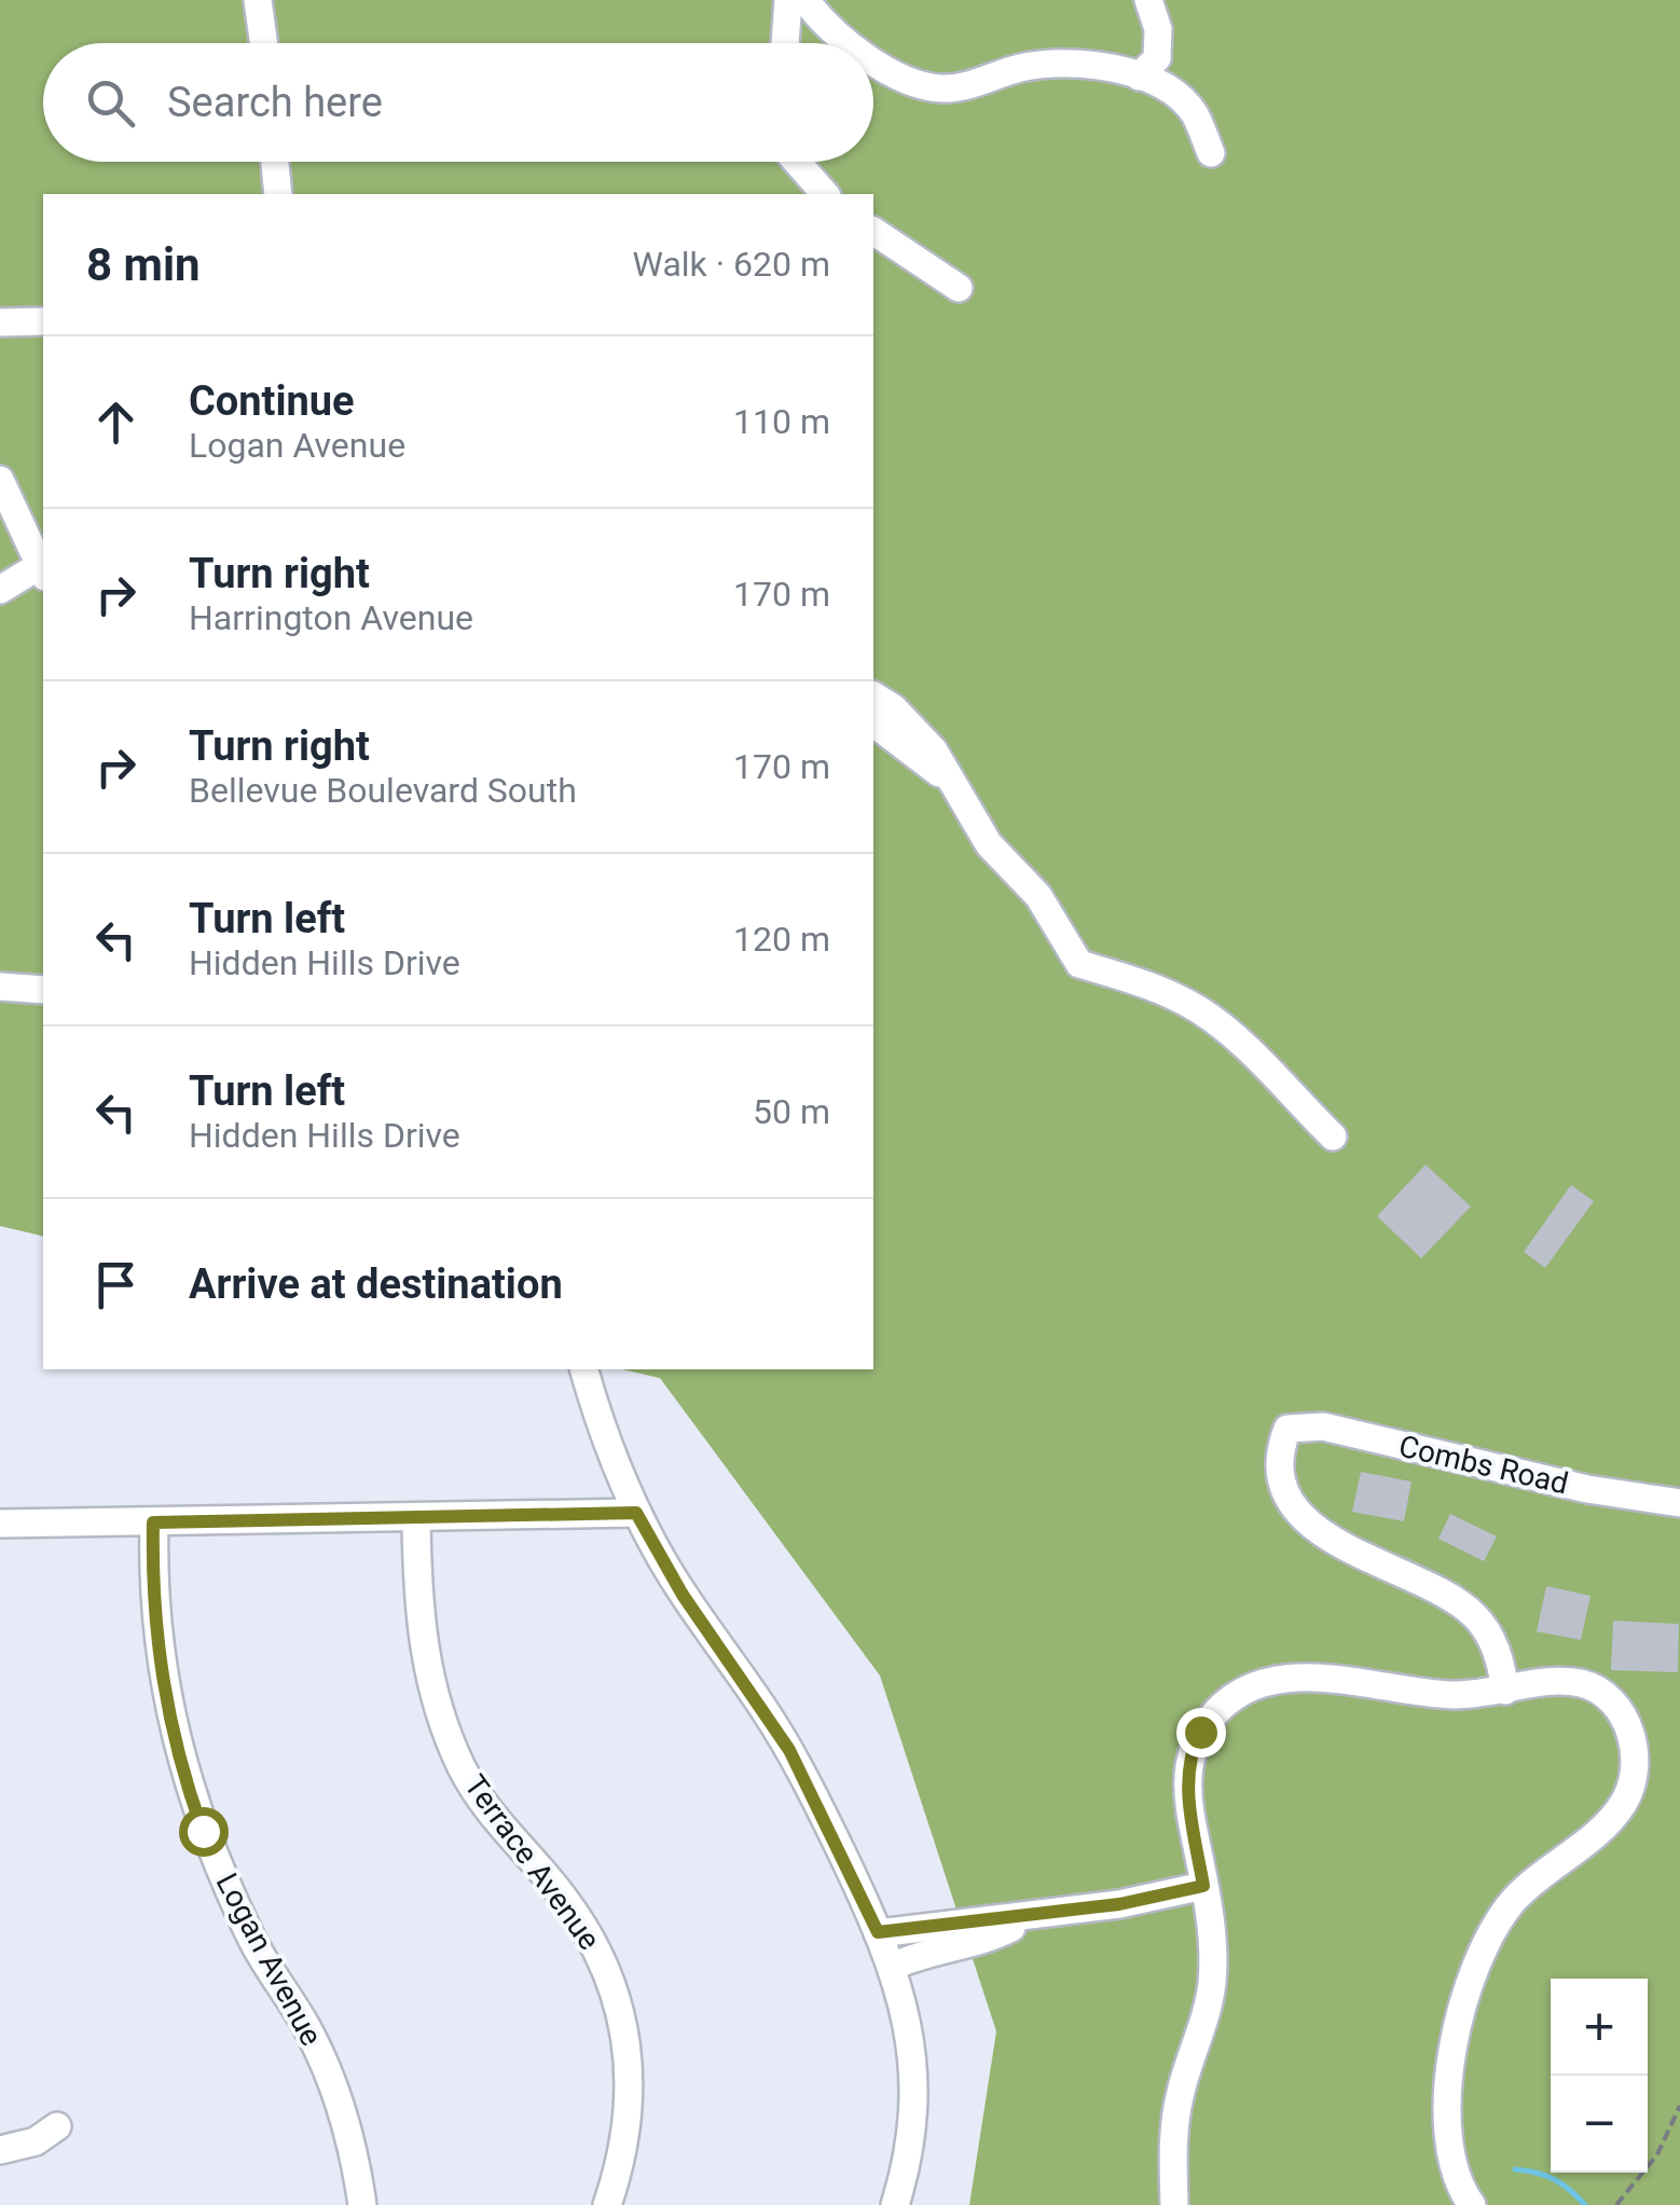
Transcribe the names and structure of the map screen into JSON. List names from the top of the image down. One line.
{"streets":{"street":["Combs Road","Terrace Avenue","Logan Avenue"]},"page":{"search":"Search here","heading":["8 min","Walk · 620 m"],"list":[["Continue","Logan Avenue","110 m"],["Turn right","Harrington Avenue","170 m"],["Turn right","Bellevue Boulevard South","170 m"],["Turn left","Hidden Hills Drive","120 m"],["Turn left","Hidden Hills Drive","50 m"],"Arrive at destination"],"map_buttons":["+","−"]}}
